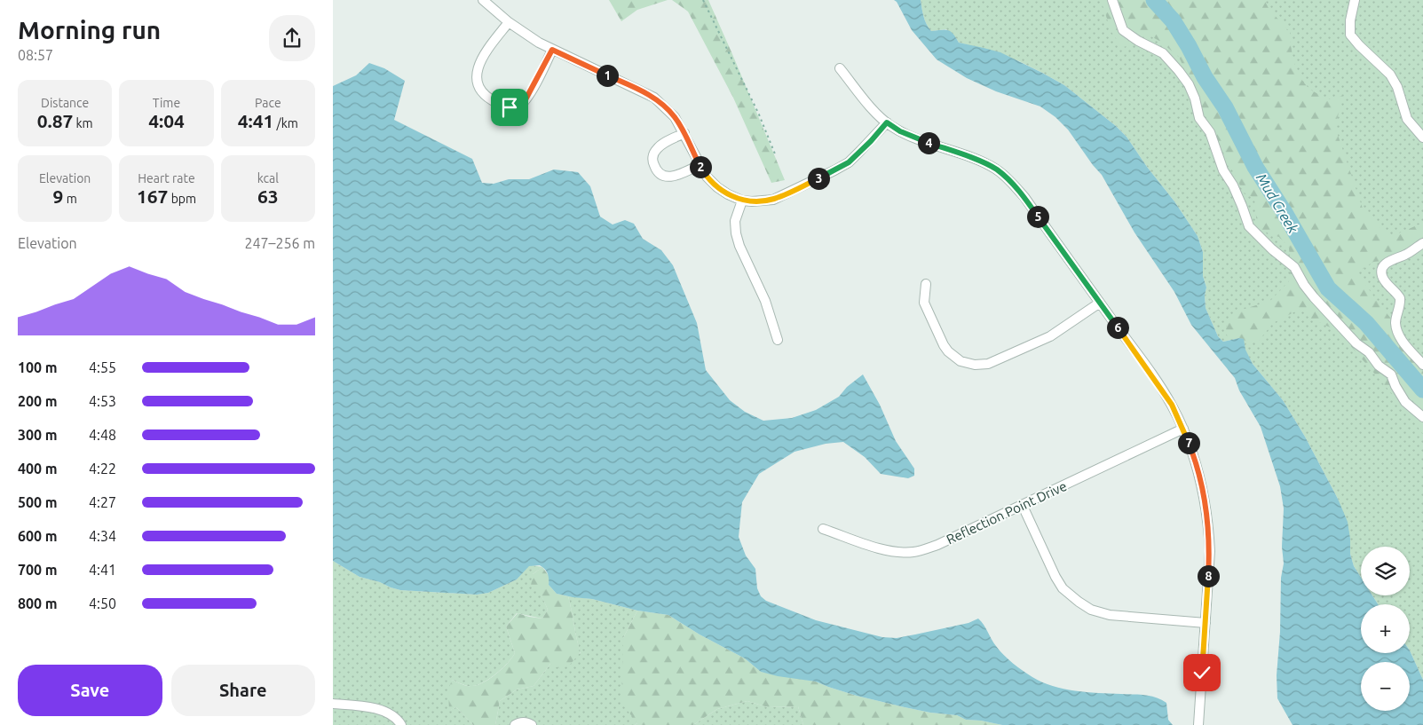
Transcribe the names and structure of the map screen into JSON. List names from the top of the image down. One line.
{"streets":{"street":["Reflection Point Drive"]},"water":["Mud Creek"],"page":{"heading":["Morning run","08:57"],"pins":["1","4","2","3","5","6","7","8"],"stats":[["Distance","0.87 km"],["Time","4:04"],["Pace","4:41 /km"],["Elevation","9 m"],["Heart rate","167 bpm"],["kcal","63"]],"chart":["Elevation","247–256 m"],"list":[{"name":"100 m","note":"4:55"},{"name":"200 m","note":"4:53"},{"name":"300 m","note":"4:48"},{"name":"400 m","note":"4:22"},{"name":"500 m","note":"4:27"},{"name":"600 m","note":"4:34"},{"name":"700 m","note":"4:41"},{"name":"800 m","note":"4:50"}],"map_buttons":["+","−"],"buttons":["Save","Share"]}}
